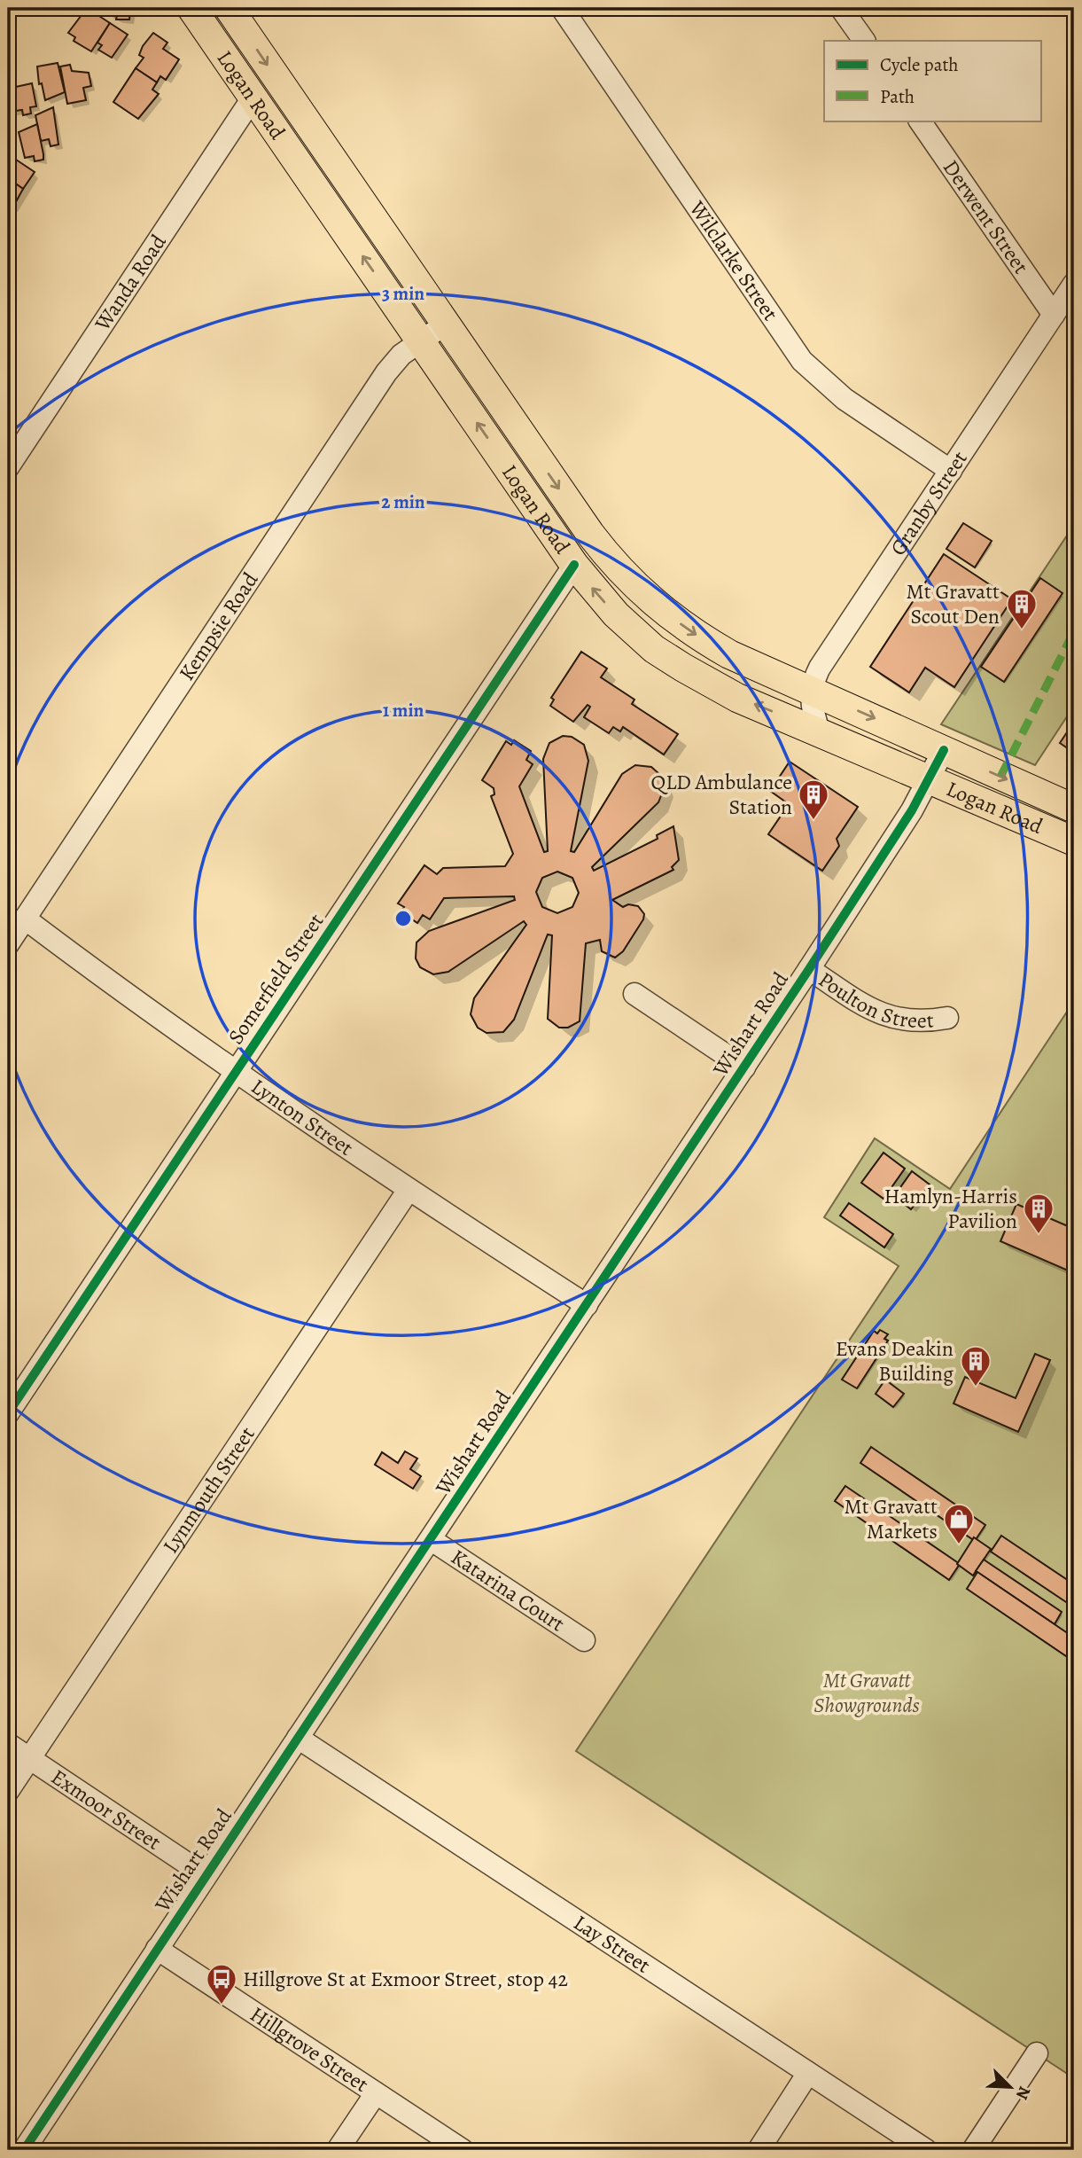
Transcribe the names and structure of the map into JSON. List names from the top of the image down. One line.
{"streets":{"main road":["Logan Road"],"street":["Derwent Street","Wilclarke Street","Wanda Road","Granby Street","Kempsie Road","Somerfield Street","Poulton Street","Wishart Road","Lynton Street","Lynmouth Street","Katarina Court","Exmoor Street","Lay Street","Hillgrove Street"]},"crossings":[["Logan Road","Wanda Road"],["Logan Road","Granby Street"],["Logan Road","Kempsie Road"],["Logan Road","Somerfield Street"],["Logan Road","Wishart Road"],["Derwent Street","Granby Street"],["Wilclarke Street","Granby Street"],["Kempsie Road","Lynton Street"],["Somerfield Street","Lynton Street"],["Poulton Street","Wishart Road"],["Wishart Road","Lynton Street"],["Wishart Road","Katarina Court"],["Wishart Road","Exmoor Street"],["Wishart Road","Lay Street"],["Wishart Road","Hillgrove Street"],["Lynton Street","Lynmouth Street"],["Lynmouth Street","Exmoor Street"]],"parks":["Mt Gravatt Showgrounds"],"places":{"building":["Mt Gravatt Scout Den","QLD Ambulance Station","Hamlyn-Harris Pavilion","Evans Deakin Building"],"shop":["Mt Gravatt Markets"],"bus stop":["Hillgrove St at Exmoor Street, stop 42"]},"legend":["Cycle path","Path"],"north":"bottom right","rings":["3 min","2 min","1 min"]}
